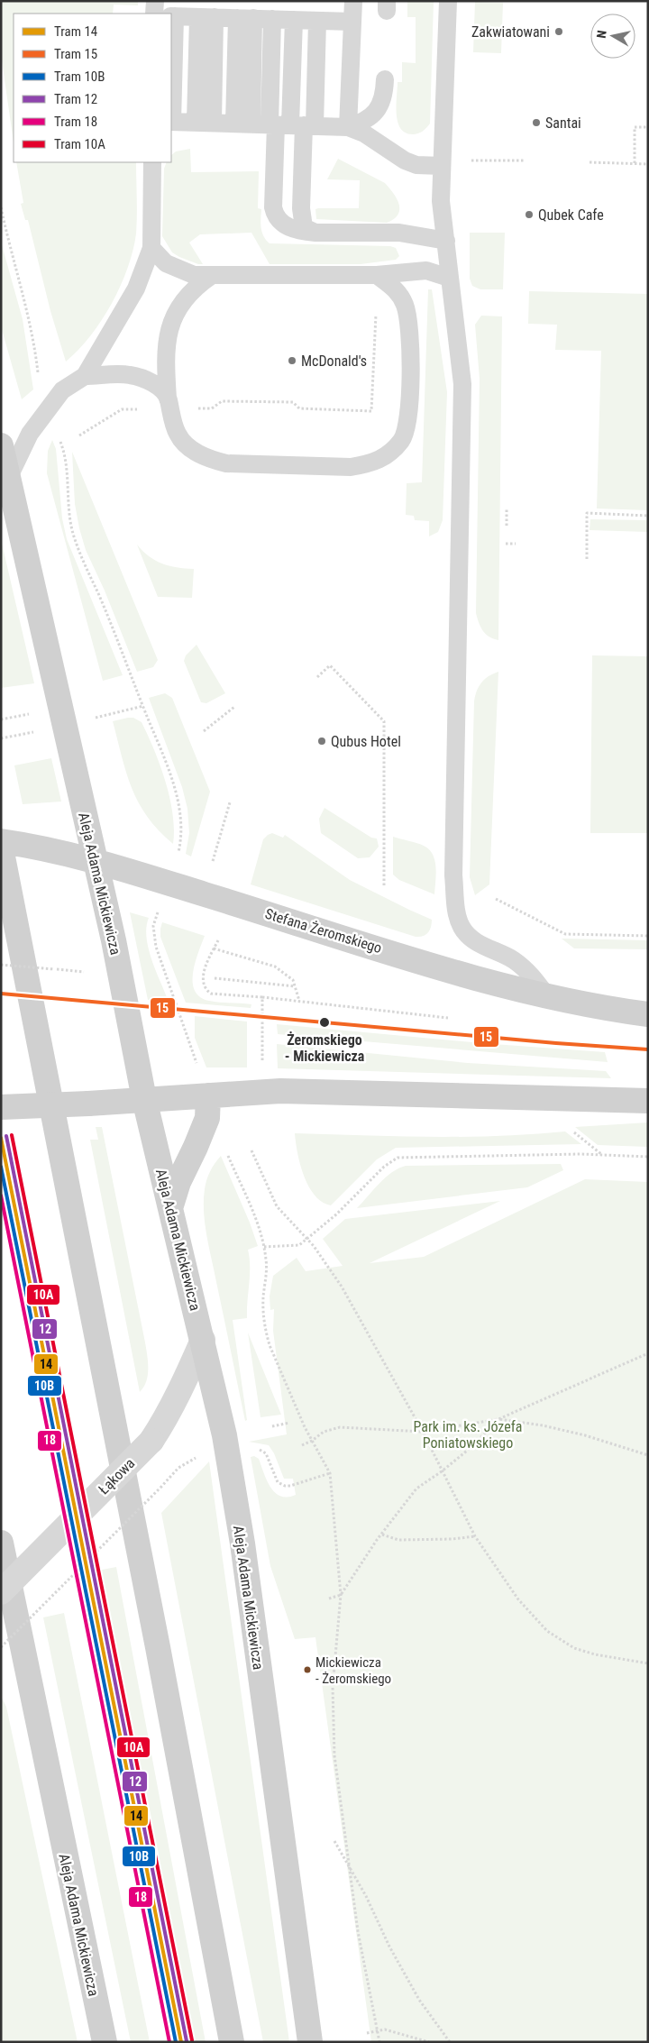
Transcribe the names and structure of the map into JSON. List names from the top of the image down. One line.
{"streets":{"main road":["Aleja Adama Mickiewicza","Stefana Żeromskiego"],"street":["Łąkowa"]},"crossings":[["Aleja Adama Mickiewicza","Stefana Żeromskiego"],["Aleja Adama Mickiewicza","Łąkowa"]],"parks":["Park im. ks. Józefa Poniatowskiego"],"places":["Zakwiatowani","Santai","Qubek Cafe","McDonald's","Qubus Hotel","Żeromskiego - Mickiewicza","Mickiewicza - Żeromskiego"],"lines":["tram line 15","tram line 10A","tram line 12","tram line 14","tram line 10B","tram line 18"],"legend":["Tram 14","Tram 15","Tram 10B","Tram 12","Tram 18","Tram 10A"],"north":"left"}
